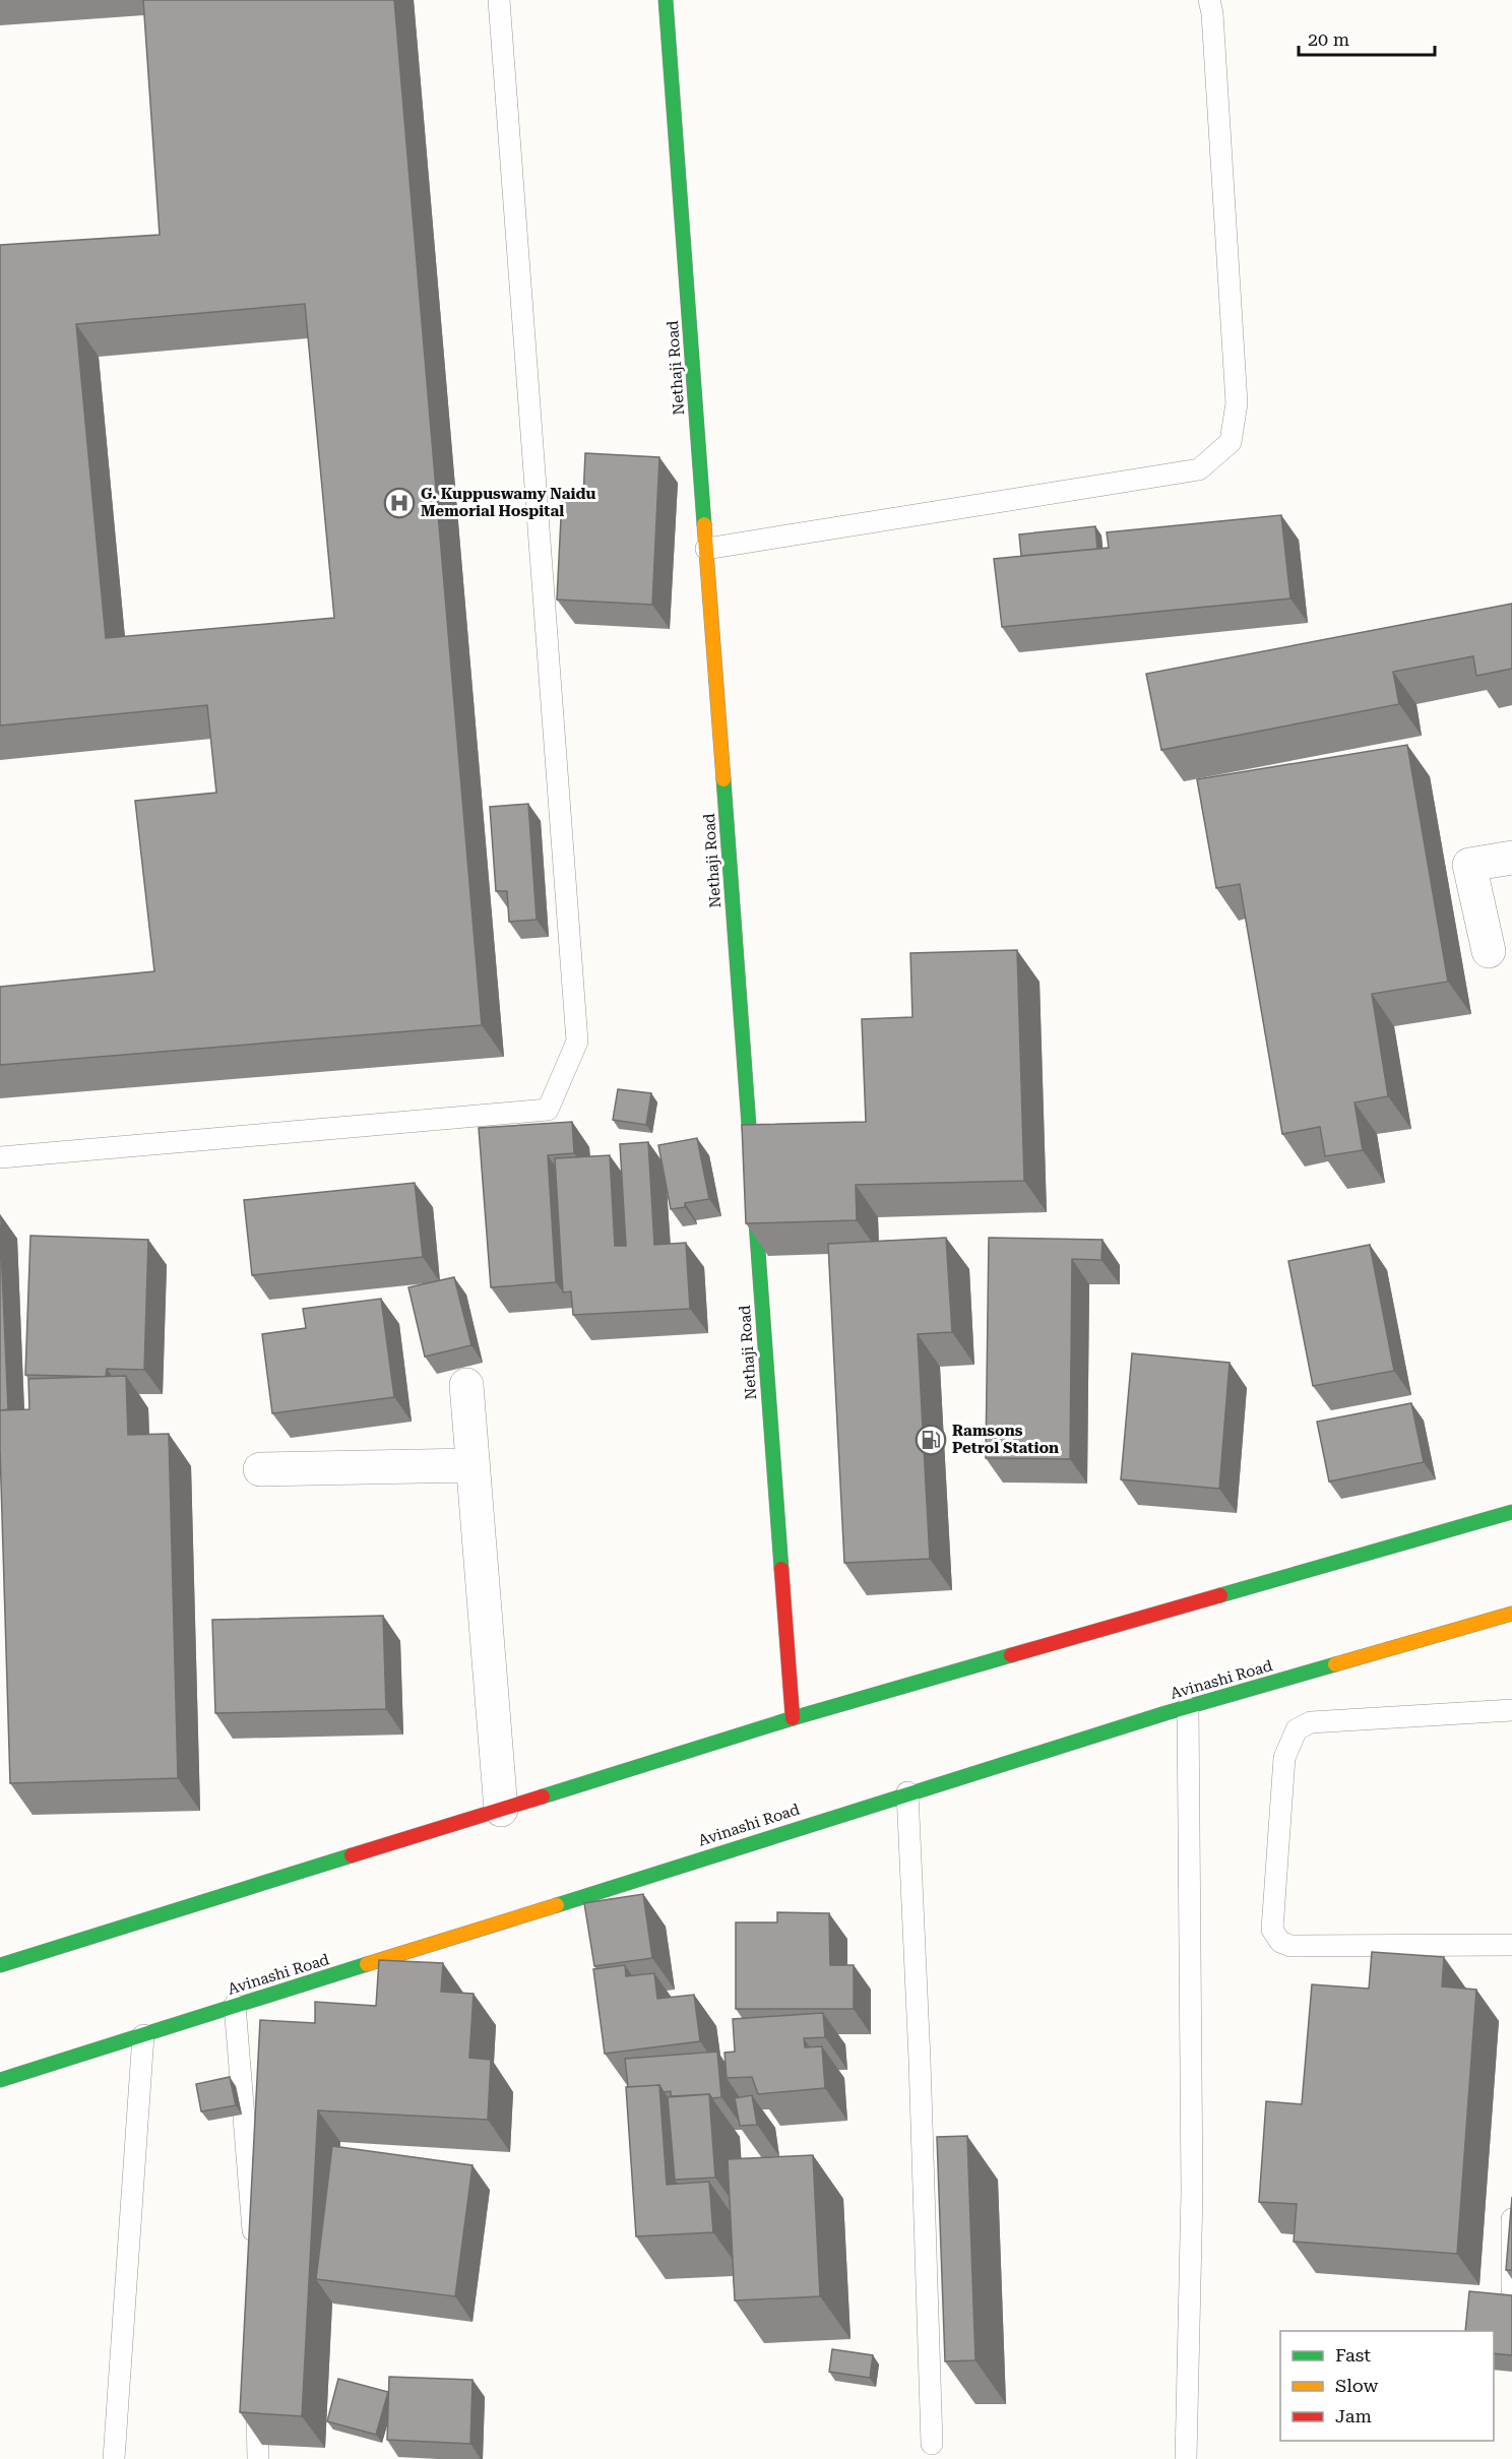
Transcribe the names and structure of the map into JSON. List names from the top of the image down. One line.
{"streets":{"main road":["Nethaji Road","Avinashi Road"]},"places":{"hospital":["G. Kuppuswamy Naidu Memorial Hospital"],"fuel station":["Ramsons Petrol Station"]},"legend":["Fast","Slow","Jam"],"scale_bar":"20 m"}
